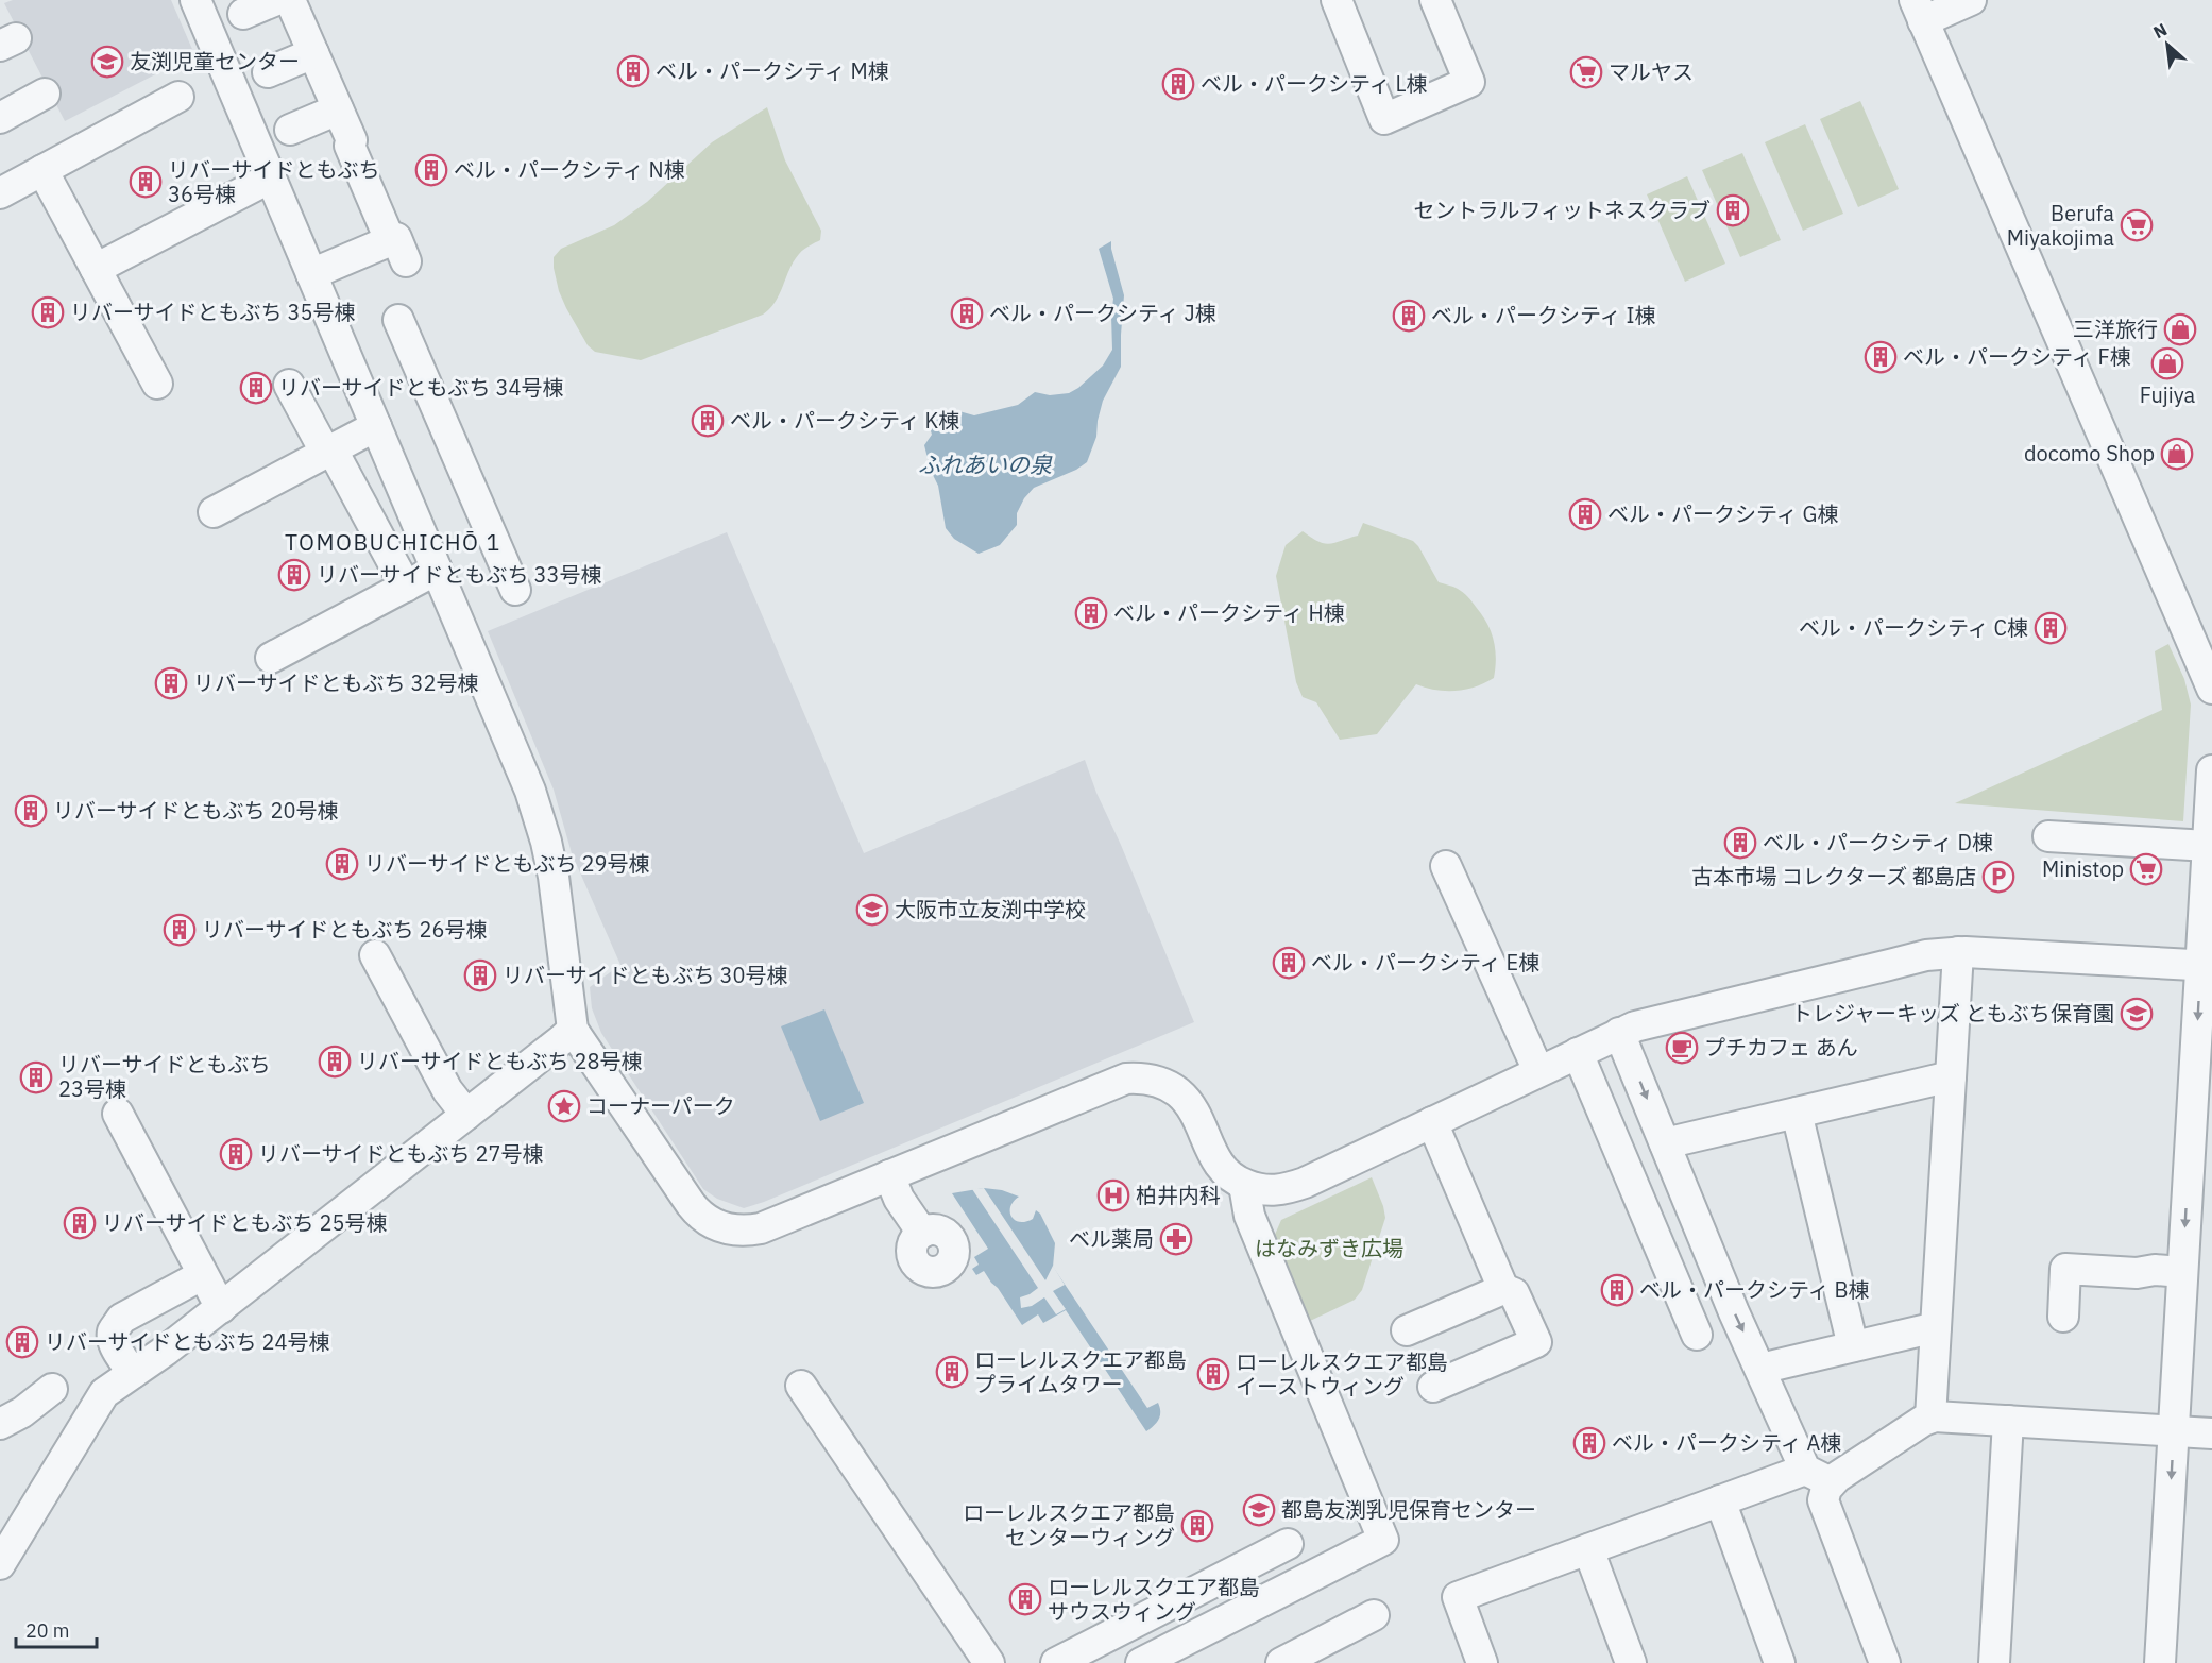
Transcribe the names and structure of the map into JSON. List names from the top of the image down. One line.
{"districts":["TOMOBUCHICHŌ 1"],"water":["ふれあいの泉"],"parks":["はなみずき広場"],"places":{"school or university":["友渕児童センター","大阪市立友渕中学校","トレジャーキッズ ともぶち保育園","都島友渕乳児保育センター"],"building":["ベル・パークシティ M棟","ベル・パークシティ L棟","ベル・パークシティ N棟","リバーサイドともぶち 36号棟","セントラルフィットネスクラブ","リバーサイドともぶち 35号棟","ベル・パークシティ J棟","ベル・パークシティ I棟","ベル・パークシティ F棟","リバーサイドともぶち 34号棟","ベル・パークシティ K棟","ベル・パークシティ G棟","リバーサイドともぶち 33号棟","ベル・パークシティ H棟","ベル・パークシティ C棟","リバーサイドともぶち 32号棟","リバーサイドともぶち 20号棟","ベル・パークシティ D棟","リバーサイドともぶち 29号棟","リバーサイドともぶち 26号棟","ベル・パークシティ E棟","リバーサイドともぶち 30号棟","リバーサイドともぶち 28号棟","リバーサイドともぶち 23号棟","リバーサイドともぶち 27号棟","リバーサイドともぶち 25号棟","ベル・パークシティ B棟","リバーサイドともぶち 24号棟","ローレルスクエア都島 プライムタワー","ローレルスクエア都島 イーストウィング","ベル・パークシティ A棟","ローレルスクエア都島 センターウィング","ローレルスクエア都島 サウスウィング"],"supermarket":["マルヤス","Berufa Miyakojima","Ministop"],"shop":["三洋旅行","Fujiya","docomo Shop"],"parking":["古本市場 コレクターズ 都島店"],"cafe":["プチカフェ あん"],"place":["コーナーパーク"],"hospital":["柏井内科"],"pharmacy":["ベル薬局"]},"scale_bar":"20 m","north":"top left"}
